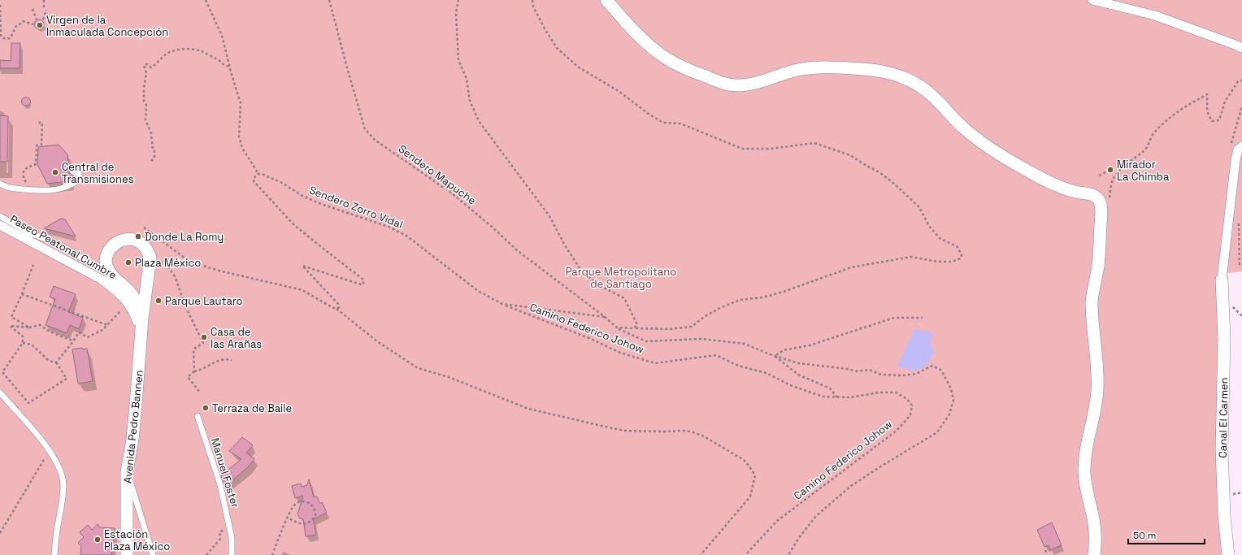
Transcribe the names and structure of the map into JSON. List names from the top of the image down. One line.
{"streets":{"street":["Paseo Peatonal Cumbre","Canal El Carmen","Avenida Pedro Bannen"],"lane":["Manuel Foster"],"path":["Sendero Mapuche","Sendero Zorro Vidal","Camino Federico Johow"]},"crossings":[["Sendero Mapuche","Sendero Zorro Vidal"],["Sendero Zorro Vidal","Camino Federico Johow"],["Paseo Peatonal Cumbre","Avenida Pedro Bannen"]],"parks":["Parque Metropolitano de Santiago"],"places":["Virgen de la Inmaculada Concepción","Mirador La Chimba","Central de Transmisiones","Donde La Romy","Plaza México","Parque Lautaro","Casa de las Arañas","Terraza de Baile","Estación Plaza México"],"scale_bar":"50 m"}
